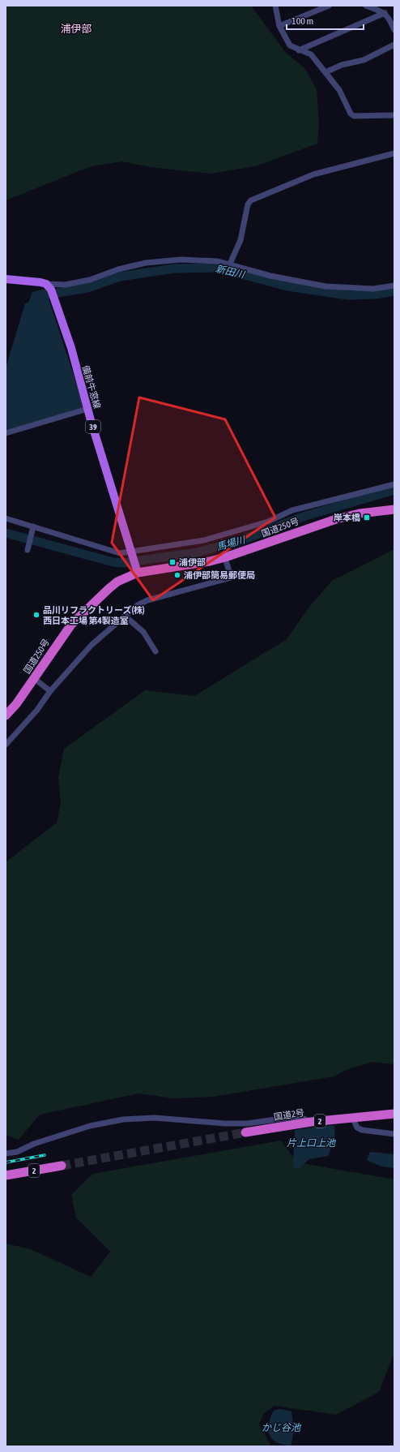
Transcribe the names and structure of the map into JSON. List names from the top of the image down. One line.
{"streets":{"highway":["国道250号","国道2号","2"],"main road":["備前牛窓線","39"]},"crossings":[["備前牛窓線","国道250号"]],"districts":["浦伊部"],"water":["新田川","馬場川","片上口上池","かじ谷池"],"places":{"transit":["岸本橋","浦伊部"],"other":["浦伊部簡易郵便局","品川リフラクトリーズ(株) 西日本工場 第4製造室"]},"scale_bar":"100 m"}
